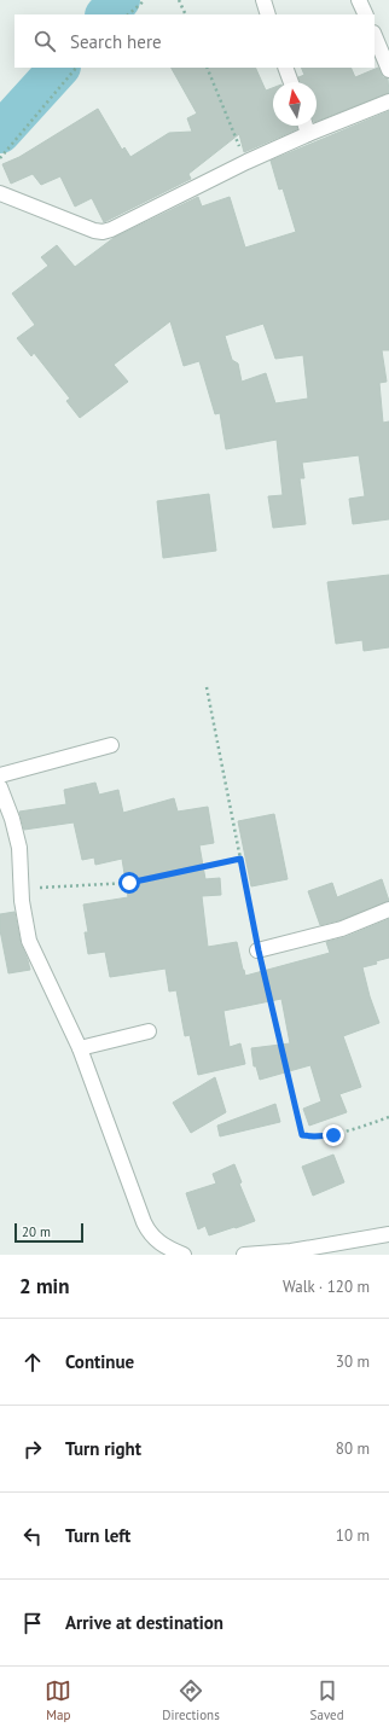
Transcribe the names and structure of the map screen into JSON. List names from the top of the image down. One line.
{"scale_bar":"20 m","north":"top","page":{"search":"Search here","scale":"20 m","heading":["2 min","Walk · 120 m"],"list":[["Continue","30 m"],["Turn right","80 m"],["Turn left","10 m"],"Arrive at destination"],"nav":["Map","Directions","Saved"]}}
